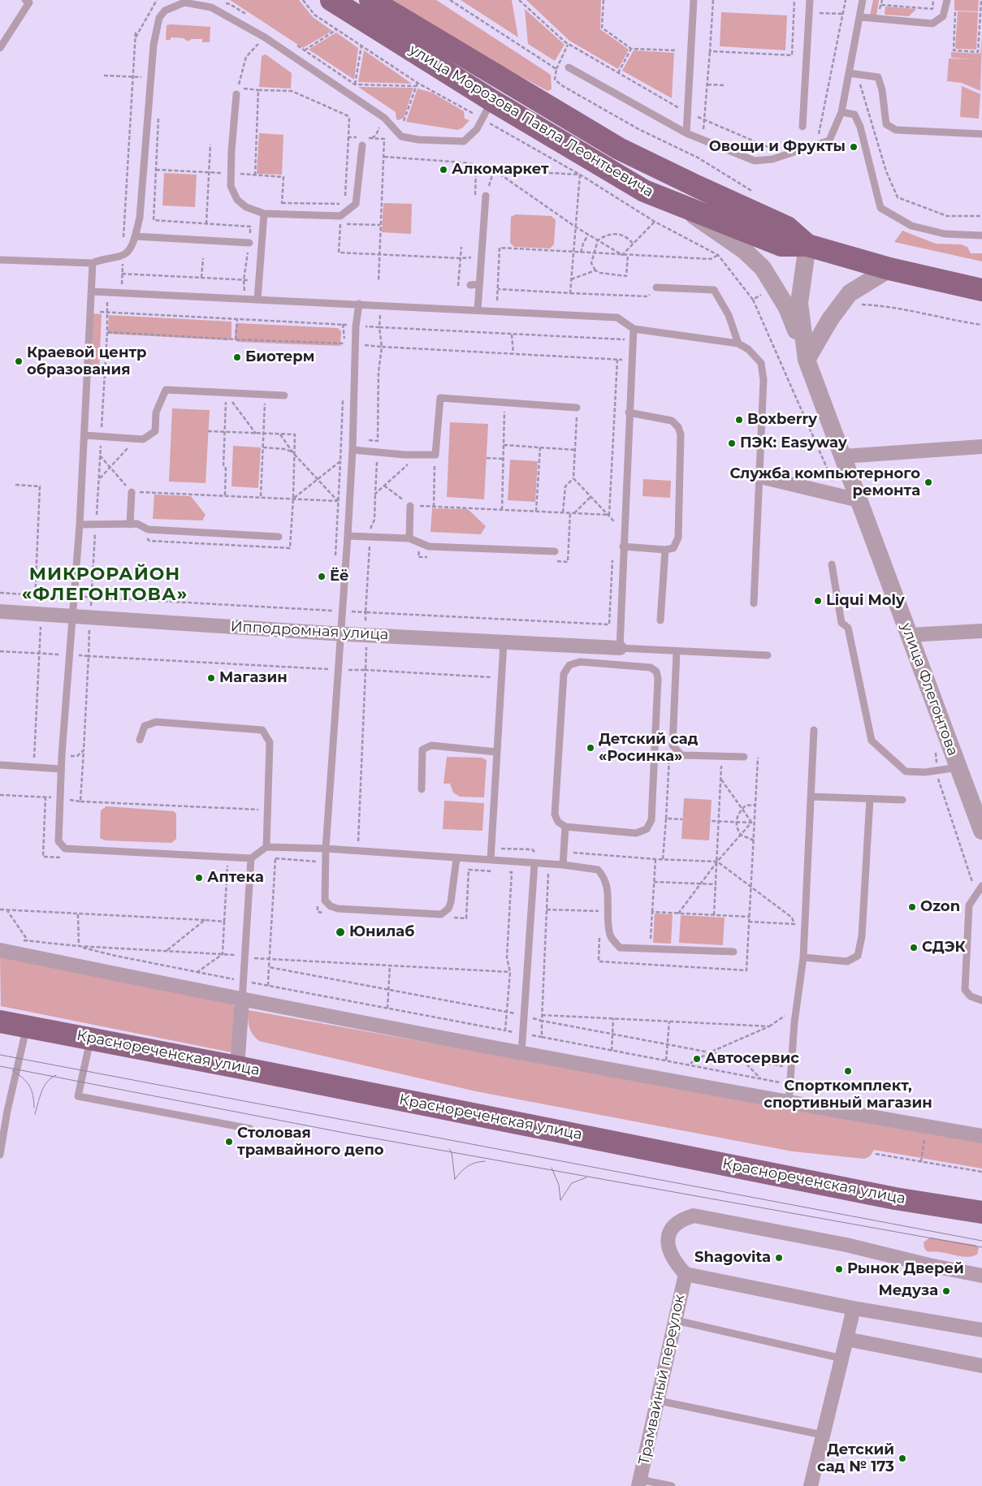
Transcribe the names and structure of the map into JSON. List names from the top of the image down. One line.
{"streets":{"main road":["улица Морозова Павла Леонтьевича","Краснореченская улица"],"street":["Ипподромная улица","улица Флегонтова","Трамвайный переулок"]},"crossings":[["улица Морозова Павла Леонтьевича","улица Флегонтова"]],"districts":["МИКРОРАЙОН «ФЛЕГОНТОВА»"],"places":["Овощи и Фрукты","Алкомаркет","Биотерм","Краевой центр образования","Boxberry","ПЭК: Easyway","Служба компьютерного ремонта","Ёё","Liqui Moly","Магазин","Детский сад «Росинка»","Аптека","Ozon","Юнилаб","СДЭК","Автосервис","Спорткомплект, спортивный магазин","Столовая трамвайного депо","Shagovita","Рынок Дверей","Медуза","Детский сад № 173"]}
